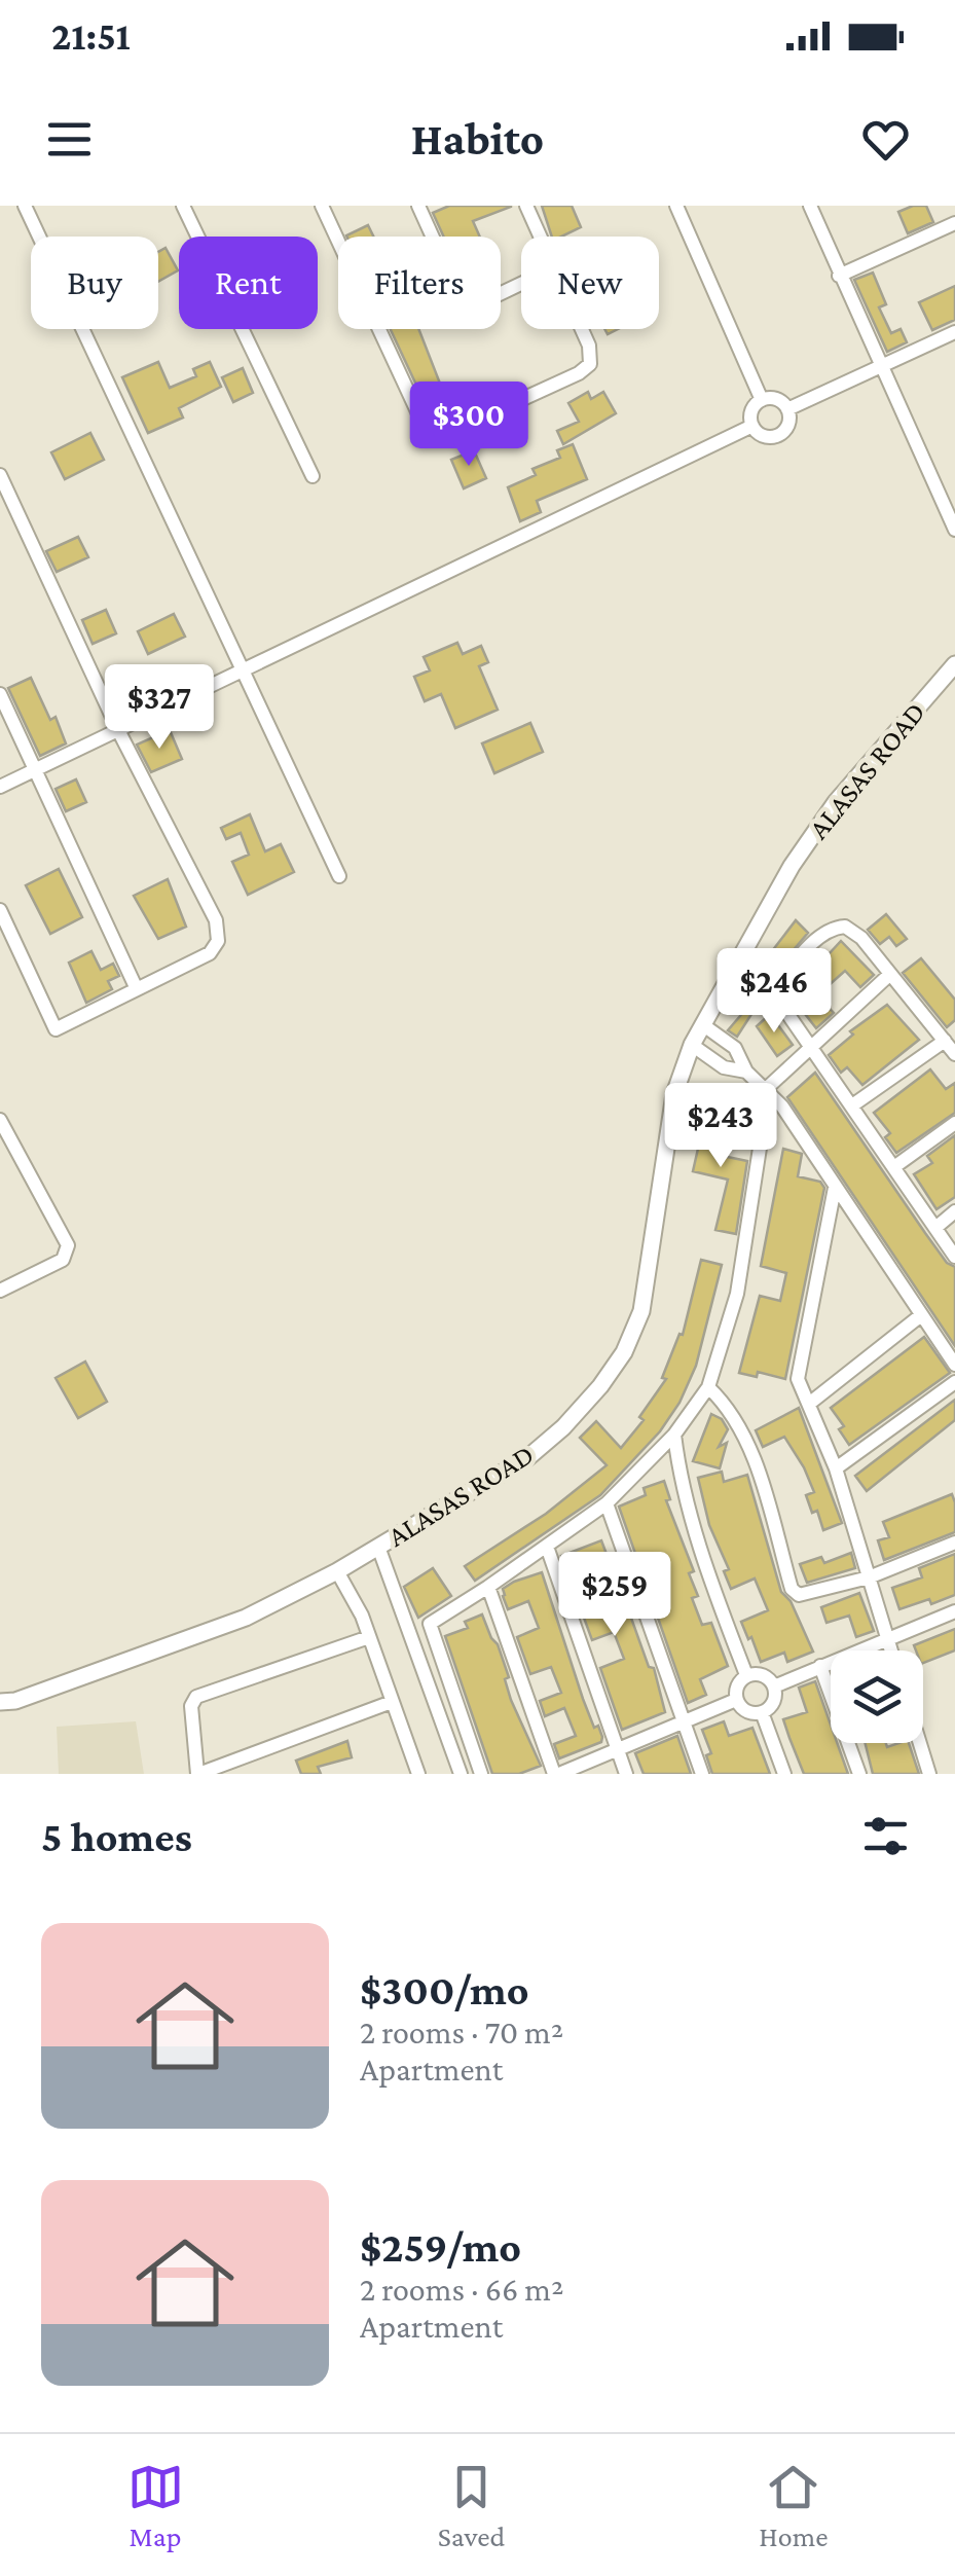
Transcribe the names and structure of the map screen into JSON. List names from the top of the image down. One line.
{"streets":{"street":["ALASAS ROAD"]},"page":{"status":"21:51","header":"Habito","chip":["Buy","Rent","Filters","New"],"price":["$300","$327","$246","$243","$259"],"heading":"5 homes","list":[{"name":"$300/mo","note":"2 rooms · 70 m² · Apartment"},{"name":"$259/mo","note":"2 rooms · 66 m² · Apartment"}],"tabs":["Map","Saved","Home"]}}
